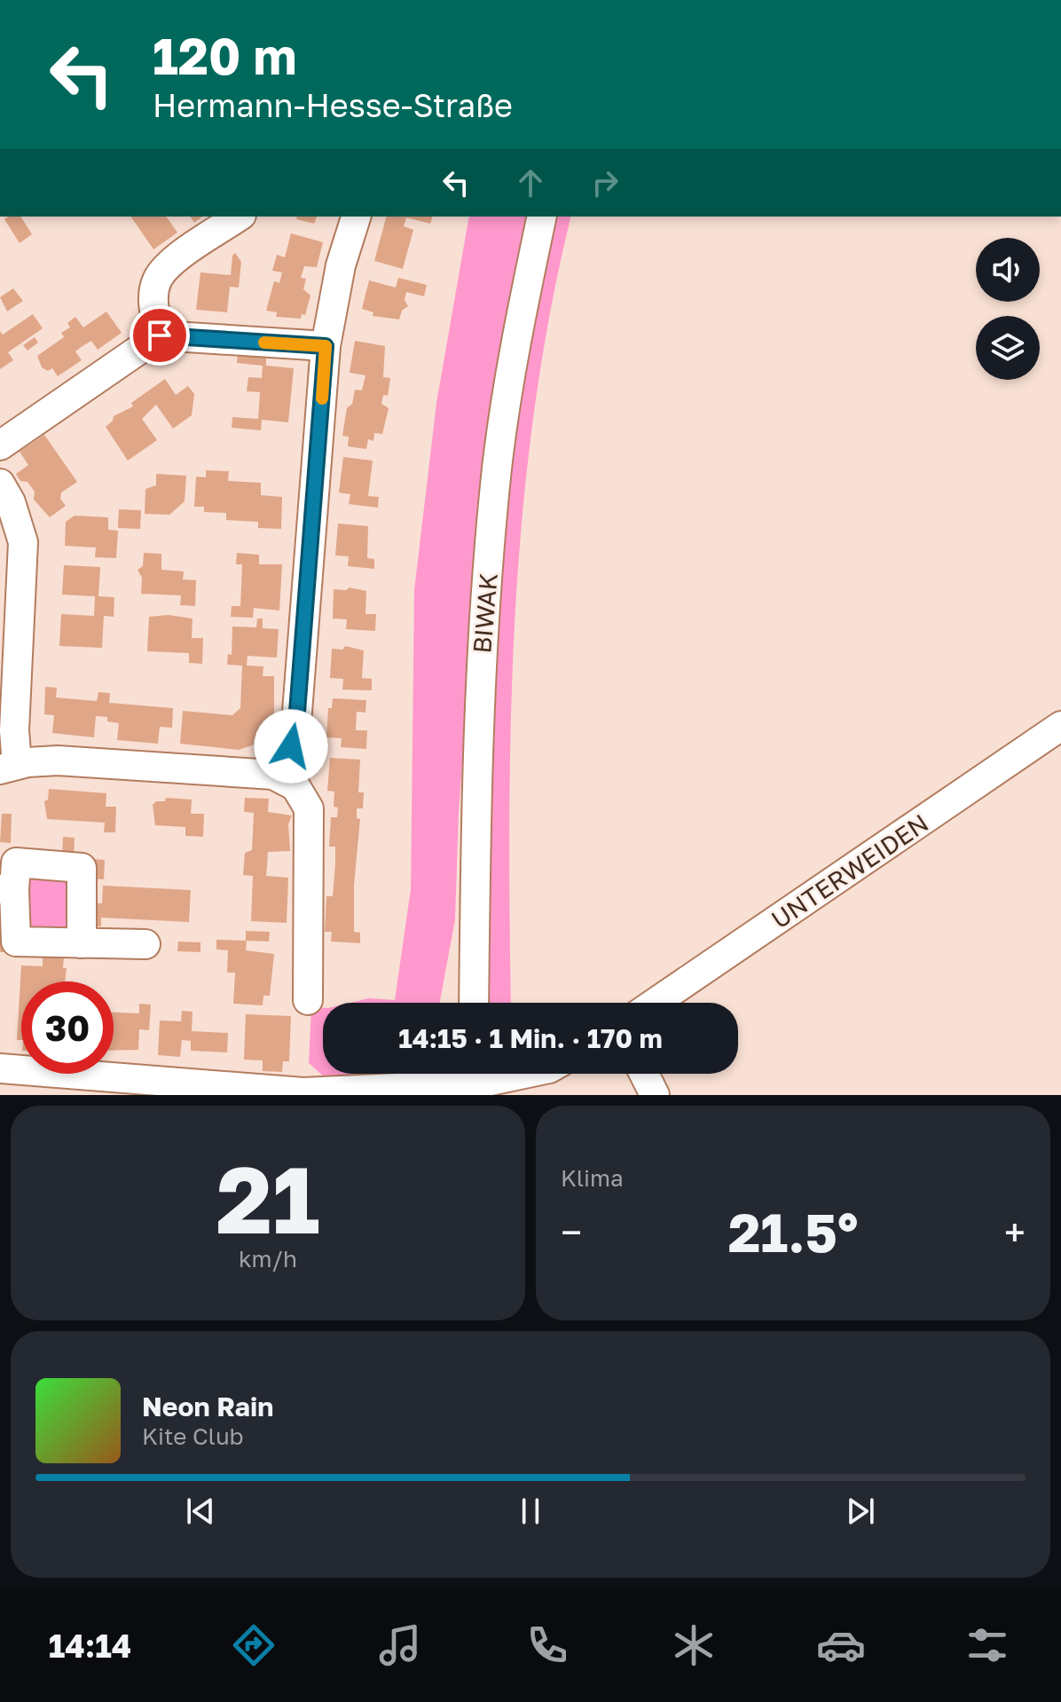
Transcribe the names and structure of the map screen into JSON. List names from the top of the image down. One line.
{"streets":{"street":["BIWAK","UNTERWEIDEN"]},"page":{"turn":["120 m","Hermann-Hesse-Straße"],"limit":"30","trip":"14:15 · 1 Min. · 170 m","tile":[["21","km/h"],"Klima"],"heat":["−","21.5°","+"],"song":["Neon Rain","Kite Club"],"tabs":"14:14"}}
